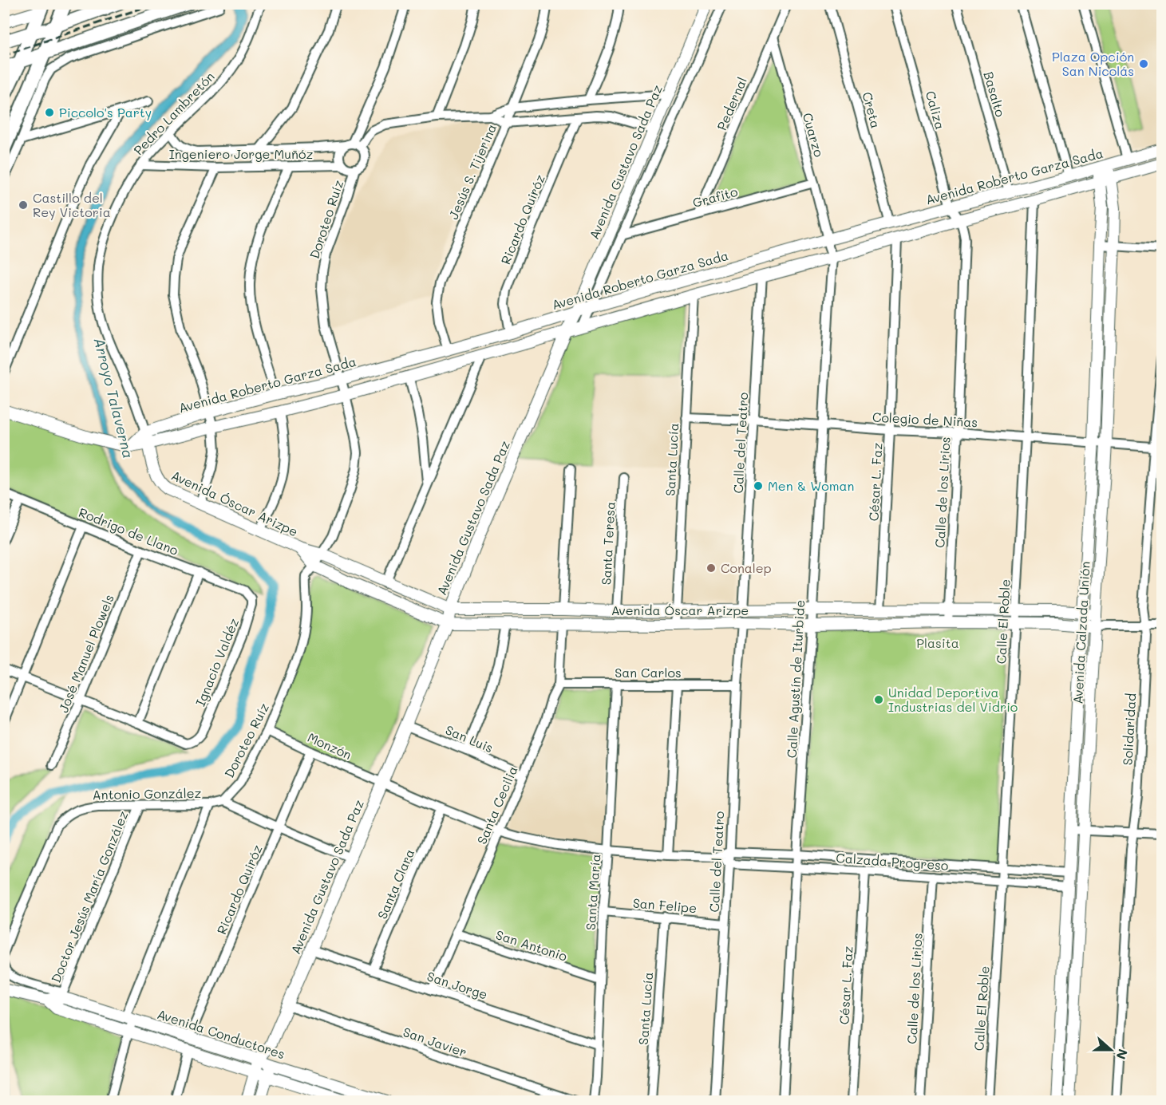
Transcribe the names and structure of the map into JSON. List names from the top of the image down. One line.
{"streets":{"street":["Basalto","Pedernal","Creta","Caliza","Pedro Lambretón","Cuarzo","Ingeniero Jorge Muñóz","Avenida Gustavo Sada Paz","Jesús S. Tijerina","Avenida Roberto Garza Sada","Grafito","Doroteo Ruíz","Ricardo Quiróz","Colegio de Niñas","Calle del Teatro","Santa Lucía","César L. Faz","Calle de los Lirios","Avenida Óscar Arizpe","Rodrigo de Llano","Santa Teresa","Calle El Roble","Avenida Calzada Unión","José Manuel Plowels","Ignacio Valdéz","San Carlos","Calle Agustín de Iturbide","Solidaridad","San Luis","Monzón","Antonio González","Santa Cecilia","Calzada Progreso","Santa Clara","Santa María","Doctor Jesús María González","San Felipe","San Antonio","San Jorge","Avenida Conductores","San Javier"]},"crossings":[["Basalto","Avenida Roberto Garza Sada"],["Pedernal","Cuarzo"],["Pedernal","Grafito"],["Creta","Avenida Roberto Garza Sada"],["Caliza","Avenida Roberto Garza Sada"],["Caliza","Calle de los Lirios"],["Pedro Lambretón","Ingeniero Jorge Muñóz"],["Pedro Lambretón","Avenida Roberto Garza Sada"],["Cuarzo","Avenida Roberto Garza Sada"],["Cuarzo","Grafito"],["Cuarzo","Calle Agustín de Iturbide"],["Ingeniero Jorge Muñóz","Doroteo Ruíz"],["Avenida Gustavo Sada Paz","Avenida Roberto Garza Sada"],["Avenida Gustavo Sada Paz","Grafito"],["Avenida Gustavo Sada Paz","Avenida Óscar Arizpe"],["Avenida Gustavo Sada Paz","San Luis"],["Avenida Gustavo Sada Paz","Monzón"],["Avenida Gustavo Sada Paz","Calzada Progreso"],["Avenida Gustavo Sada Paz","San Jorge"],["Avenida Gustavo Sada Paz","Avenida Conductores"],["Avenida Gustavo Sada Paz","San Javier"],["Jesús S. Tijerina","Avenida Roberto Garza Sada"],["Avenida Roberto Garza Sada","Doroteo Ruíz"],["Avenida Roberto Garza Sada","Ricardo Quiróz"],["Avenida Roberto Garza Sada","Calle del Teatro"],["Avenida Roberto Garza Sada","Santa Lucía"],["Avenida Roberto Garza Sada","César L. Faz"],["Avenida Roberto Garza Sada","Calle de los Lirios"],["Avenida Roberto Garza Sada","Avenida Óscar Arizpe"],["Avenida Roberto Garza Sada","Calle El Roble"],["Avenida Roberto Garza Sada","Avenida Calzada Unión"],["Avenida Roberto Garza Sada","Calle Agustín de Iturbide"],["Doroteo Ruíz","Avenida Óscar Arizpe"],["Doroteo Ruíz","Monzón"],["Ricardo Quiróz","Monzón"],["Ricardo Quiróz","Avenida Conductores"],["Colegio de Niñas","Calle del Teatro"],["Colegio de Niñas","Santa Lucía"],["Colegio de Niñas","César L. Faz"],["Colegio de Niñas","Calle de los Lirios"],["Colegio de Niñas","Calle El Roble"],["Colegio de Niñas","Avenida Calzada Unión"],["Colegio de Niñas","Calle Agustín de Iturbide"],["Colegio de Niñas","Solidaridad"],["Calle del Teatro","Avenida Óscar Arizpe"],["Calle del Teatro","San Carlos"],["Calle del Teatro","Calzada Progreso"],["Calle del Teatro","San Felipe"],["Santa Lucía","Avenida Óscar Arizpe"],["Santa Lucía","San Felipe"],["César L. Faz","Avenida Óscar Arizpe"],["César L. Faz","Calzada Progreso"],["Calle de los Lirios","Avenida Óscar Arizpe"],["Calle de los Lirios","Calzada Progreso"],["Avenida Óscar Arizpe","Santa Teresa"],["Avenida Óscar Arizpe","Calle El Roble"],["Avenida Óscar Arizpe","Avenida Calzada Unión"],["Avenida Óscar Arizpe","Calle Agustín de Iturbide"],["Avenida Óscar Arizpe","Santa Cecilia"],["Rodrigo de Llano","José Manuel Plowels"],["Rodrigo de Llano","Ignacio Valdéz"],["Calle El Roble","Calzada Progreso"],["Avenida Calzada Unión","Calzada Progreso"],["San Carlos","Santa Cecilia"],["San Carlos","Santa María"],["Calle Agustín de Iturbide","Calzada Progreso"],["San Luis","Santa Cecilia"],["Monzón","Calzada Progreso"],["Antonio González","Doctor Jesús María González"],["Santa Cecilia","Calzada Progreso"],["Santa Cecilia","San Antonio"],["Santa Cecilia","San Jorge"],["Calzada Progreso","Santa Clara"],["Calzada Progreso","Santa María"],["Santa Clara","San Jorge"],["Santa María","San Felipe"],["Santa María","San Antonio"],["Santa María","San Jorge"],["Doctor Jesús María González","Avenida Conductores"]],"water":["Arroyo Talaverna"],"parks":["Plasita"],"places":["Plaza Opción San Nicolás","Piccolo's Party","Castillo del Rey Victoria","Men & Woman","Conalep","Unidad Deportiva Industrias del Vidrio"],"north":"right"}
